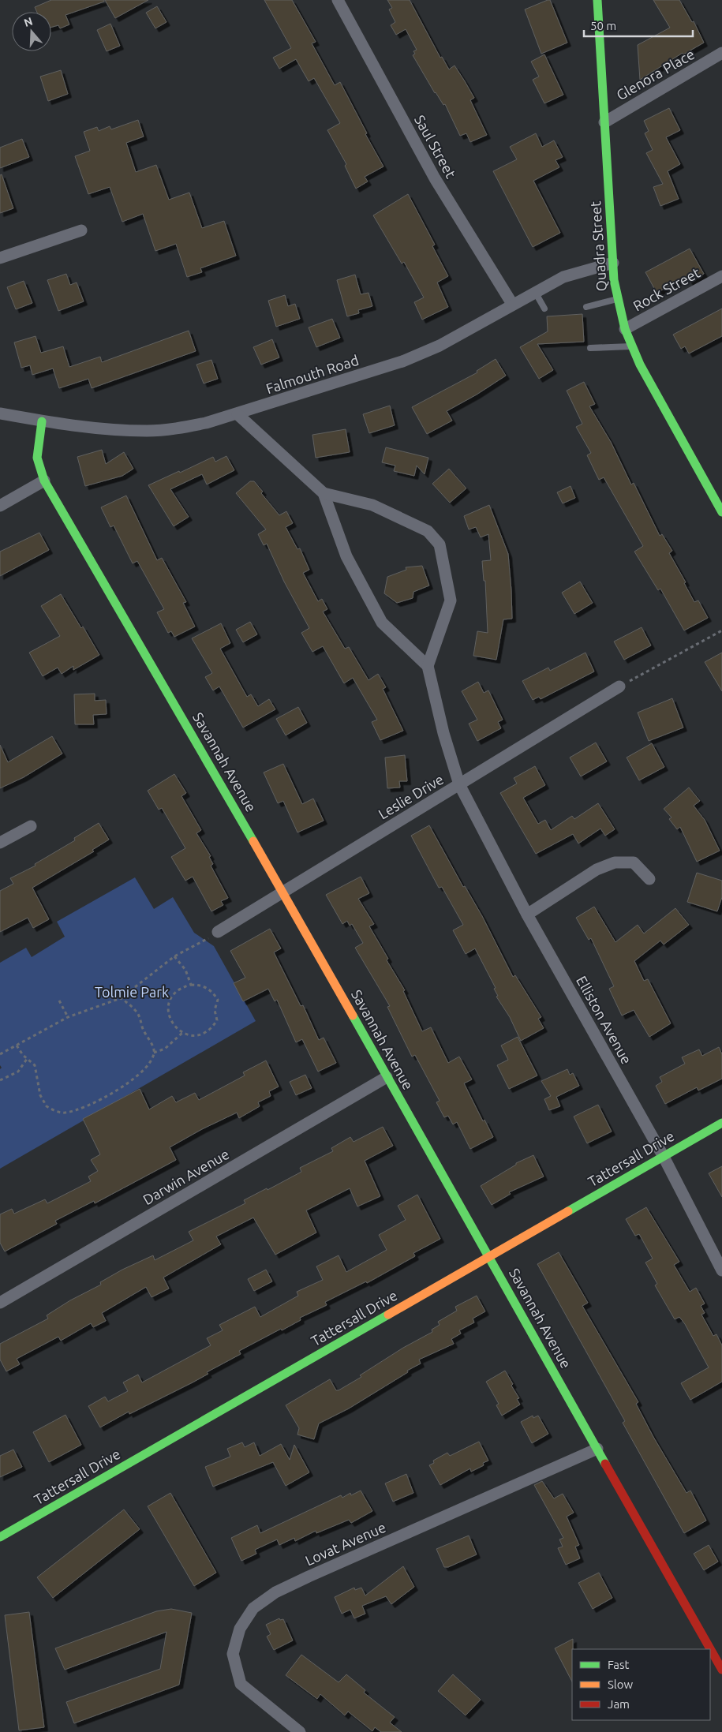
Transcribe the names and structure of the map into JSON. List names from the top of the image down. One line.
{"streets":{"street":["Glenora Place","Saul Street","Quadra Street","Rock Street","Falmouth Road","Savannah Avenue","Leslie Drive","Elliston Avenue","Tattersall Drive","Darwin Avenue","Lovat Avenue"]},"crossings":[["Glenora Place","Quadra Street"],["Saul Street","Falmouth Road"],["Quadra Street","Rock Street"],["Quadra Street","Falmouth Road"],["Falmouth Road","Savannah Avenue"],["Savannah Avenue","Leslie Drive"],["Savannah Avenue","Tattersall Drive"],["Savannah Avenue","Darwin Avenue"],["Savannah Avenue","Lovat Avenue"],["Leslie Drive","Elliston Avenue"],["Elliston Avenue","Tattersall Drive"]],"parks":["Tolmie Park"],"legend":["Fast","Slow","Jam"],"scale_bar":"50 m","north":"top"}
